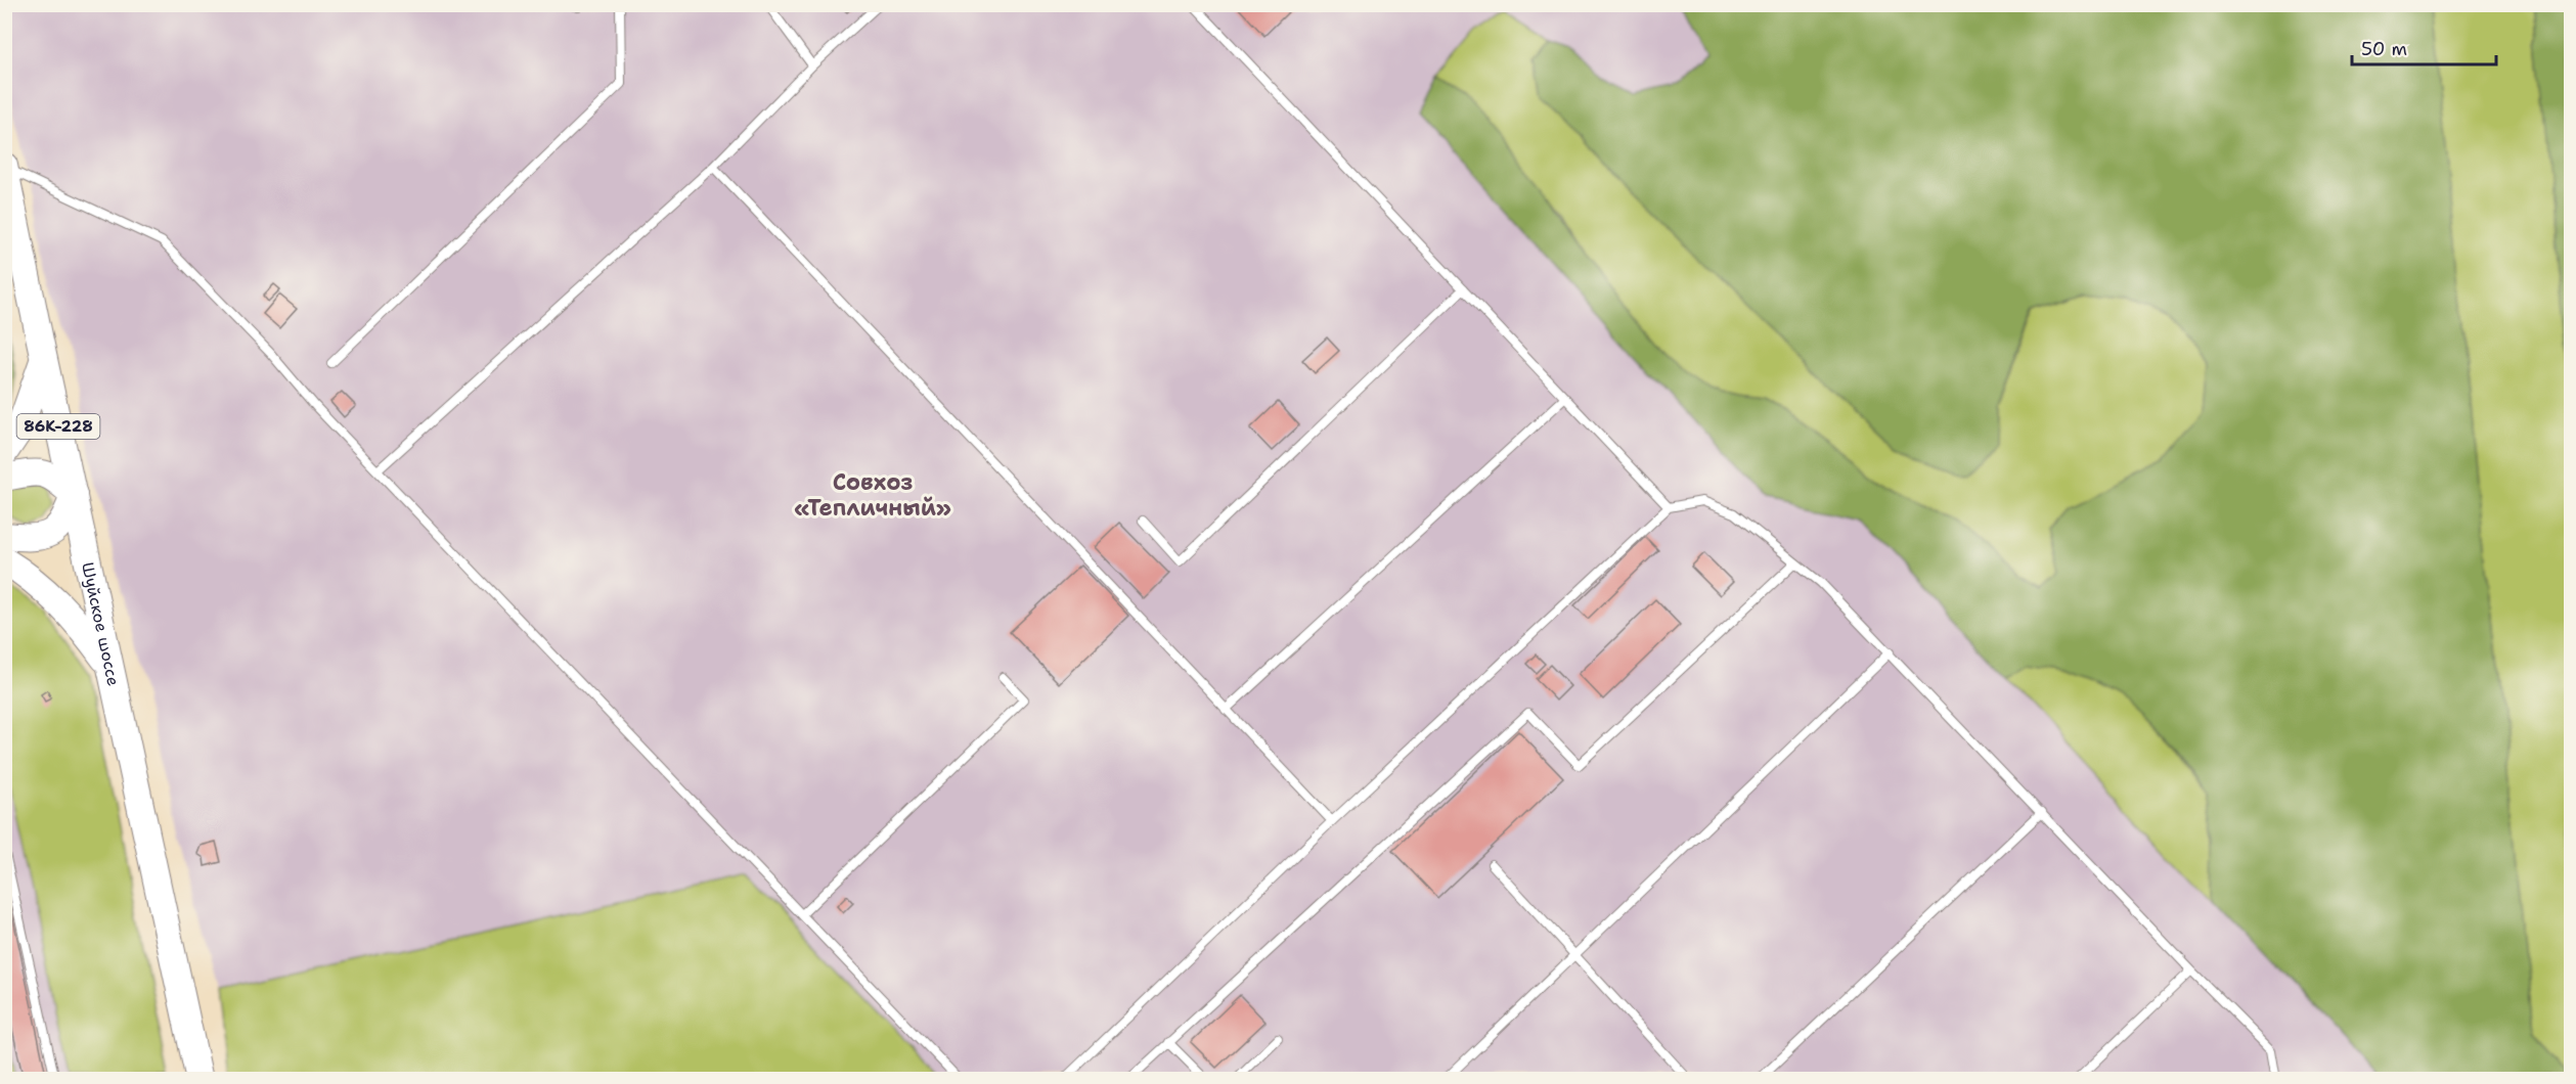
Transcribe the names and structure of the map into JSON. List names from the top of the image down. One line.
{"streets":{"main road":["86К-228","Шуйское шоссе"]},"districts":["Совхоз «Тепличный»"],"scale_bar":"50 m"}
